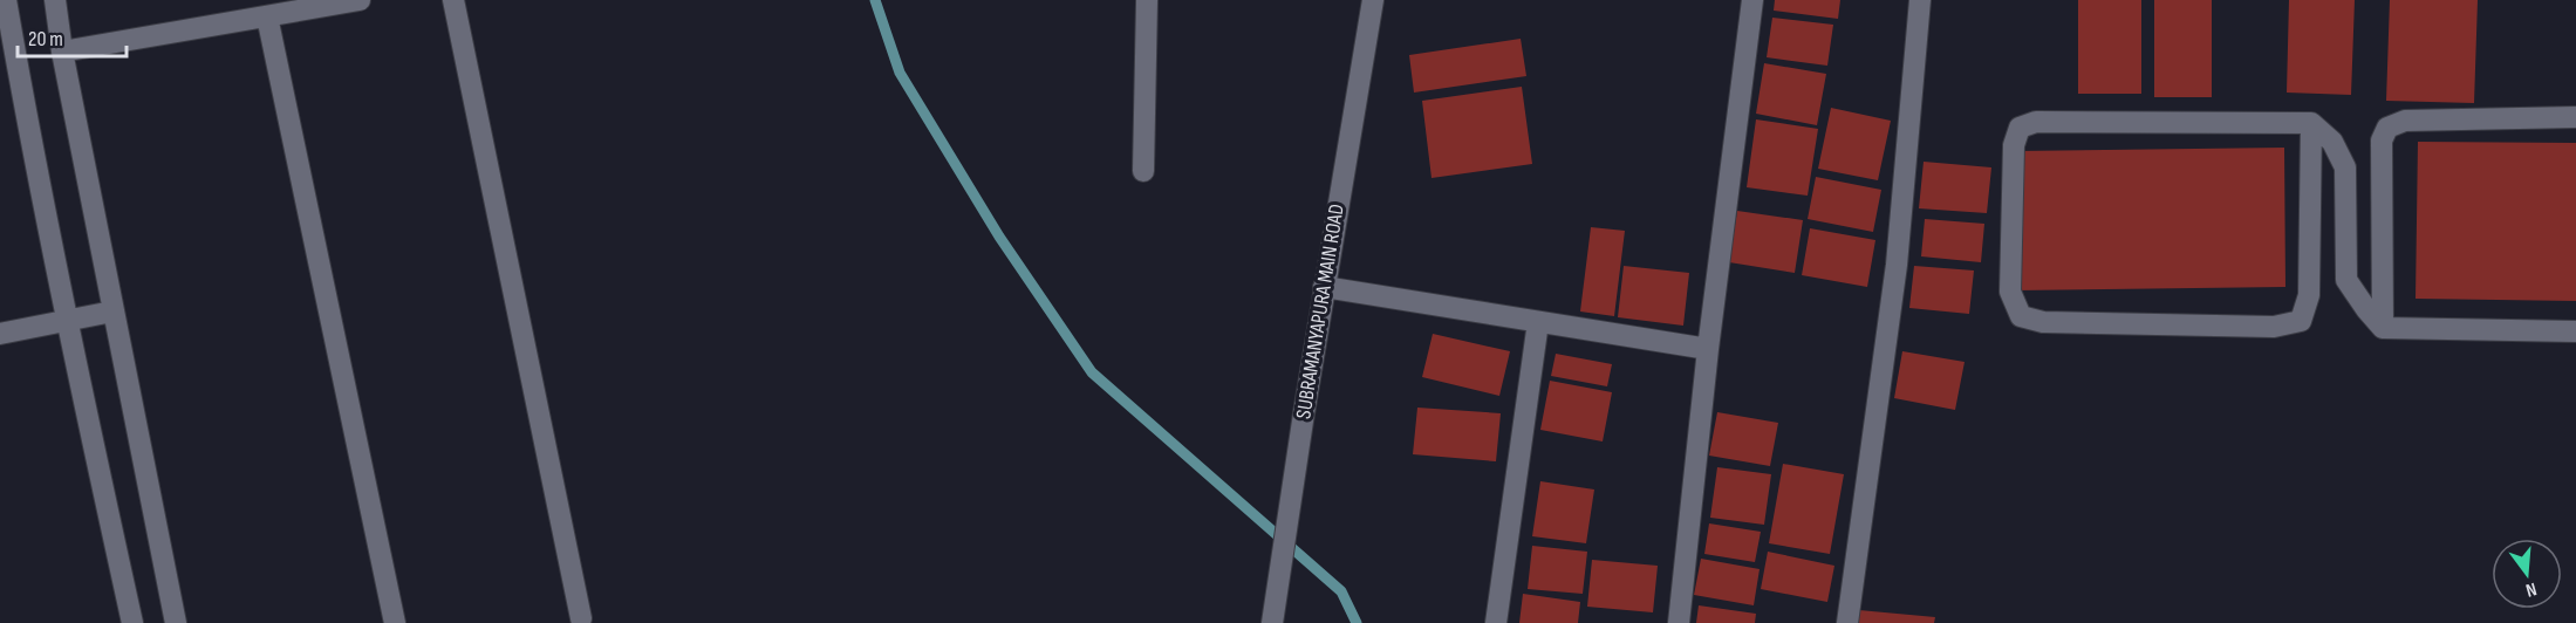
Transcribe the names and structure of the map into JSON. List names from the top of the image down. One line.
{"streets":{"street":["SUBRAMANYAPURA MAIN ROAD"]},"scale_bar":"20 m","north":"bottom"}
